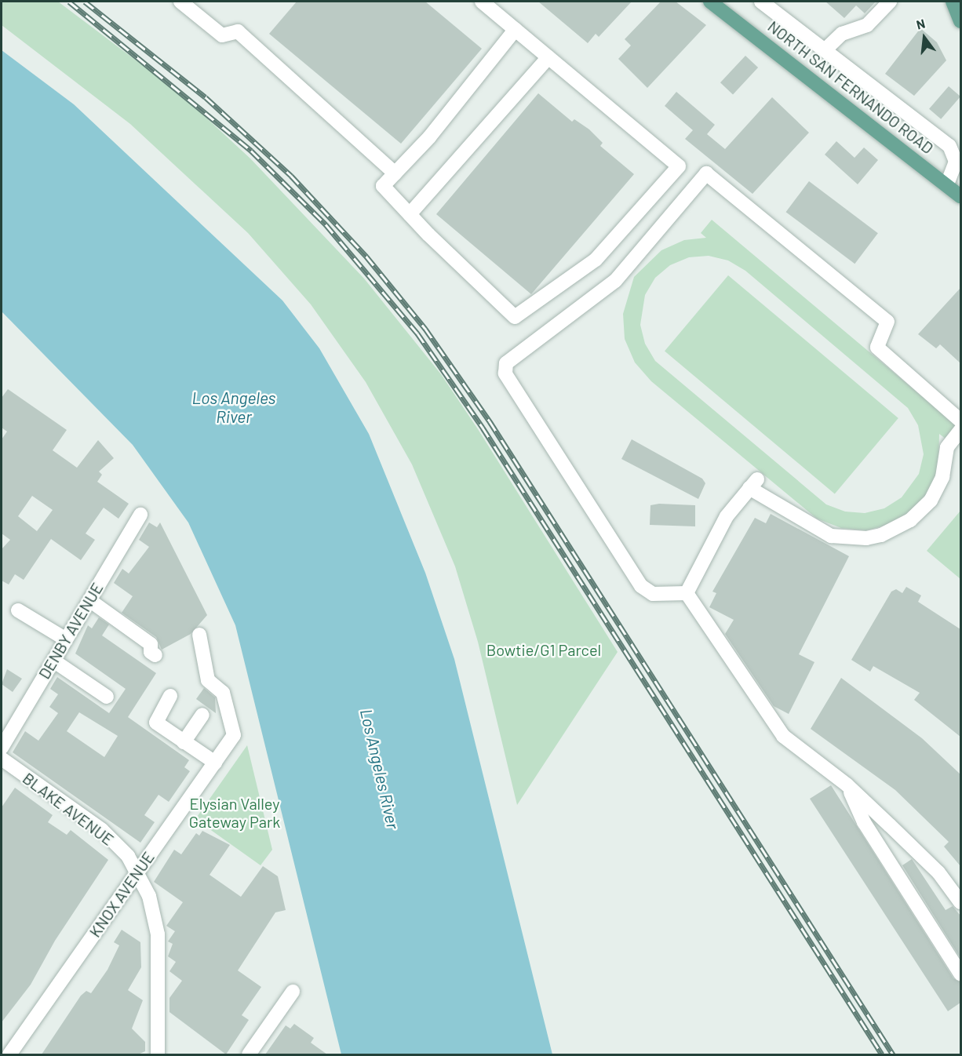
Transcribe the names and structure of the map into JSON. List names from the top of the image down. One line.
{"streets":{"main road":["NORTH SAN FERNANDO ROAD"],"street":["DENBY AVENUE","BLAKE AVENUE","KNOX AVENUE"]},"crossings":[["BLAKE AVENUE","KNOX AVENUE"]],"water":["Los Angeles River"],"parks":["Bowtie/G1 Parcel","Elysian Valley Gateway Park"],"north":"top"}
